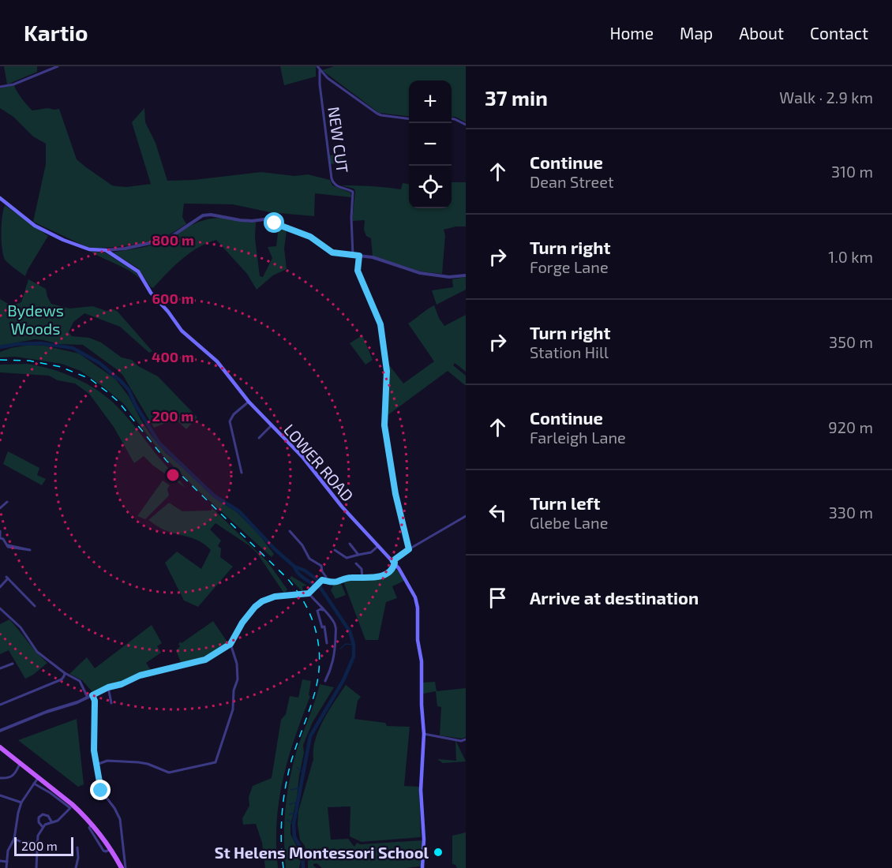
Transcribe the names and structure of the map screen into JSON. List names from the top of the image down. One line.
{"streets":{"main road":["LOWER ROAD"],"street":["NEW CUT"]},"parks":["Bydews Woods"],"places":["St Helens Montessori School"],"scale_bar":"200 m","page":{"header":"Kartio","nav":["Home","Map","About","Contact"],"heading":["37 min","Walk · 2.9 km"],"map_buttons":["+","−"],"list":[["Continue","Dean Street","310 m"],["Turn right","Forge Lane","1.0 km"],["Turn right","Station Hill","350 m"],["Continue","Farleigh Lane","920 m"],["Turn left","Glebe Lane","330 m"],"Arrive at destination"],"scale":"200 m"},"rings":["800 m","600 m","400 m","200 m"]}
